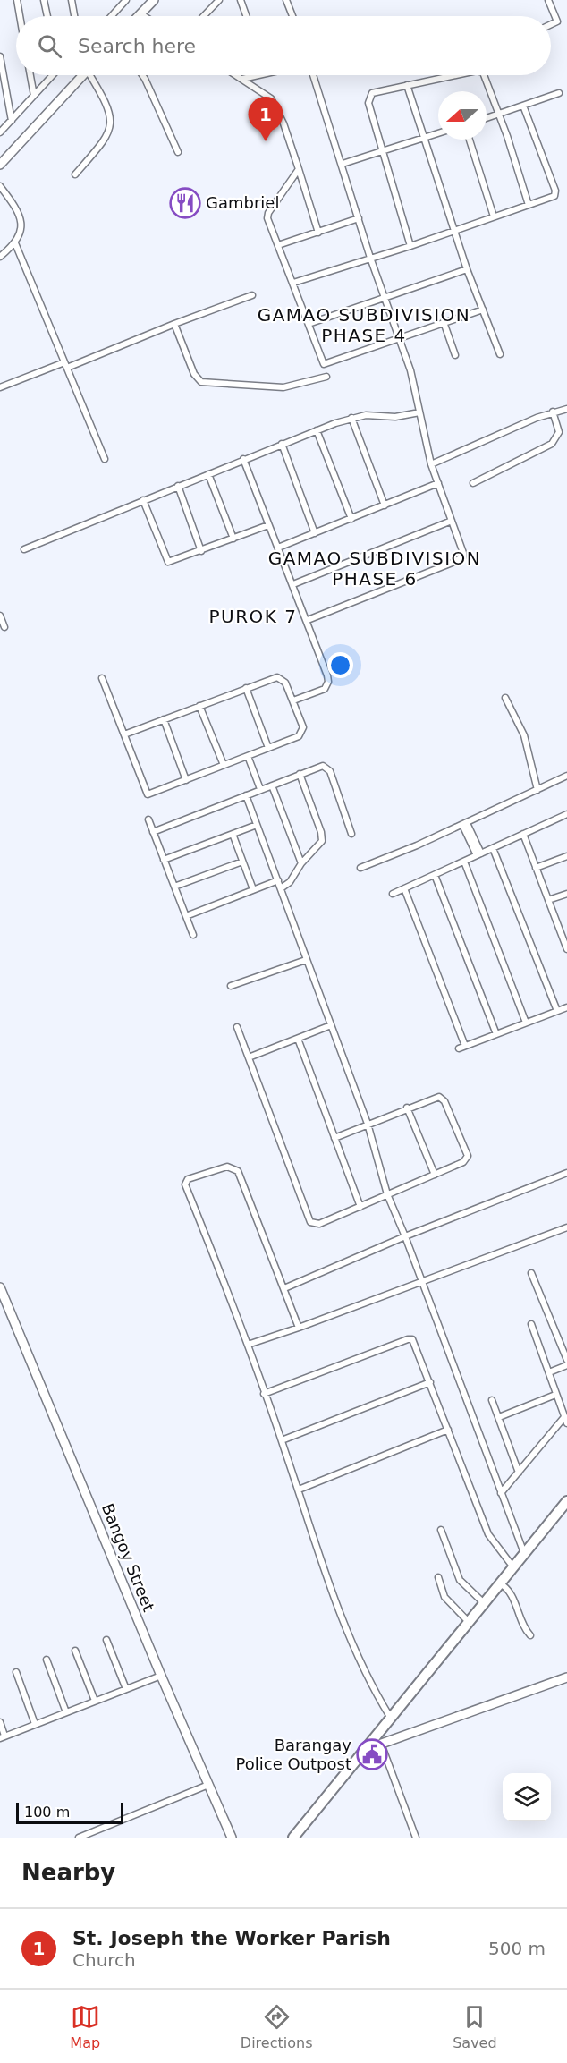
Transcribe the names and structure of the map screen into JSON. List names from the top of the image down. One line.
{"streets":{"main road":["Bangoy Street"]},"districts":["GAMAO SUBDIVISION PHASE 4","GAMAO SUBDIVISION PHASE 6","PUROK 7"],"places":{"restaurant":["Gambriel"],"public building":["Barangay Police Outpost"]},"scale_bar":"100 m","north":"left","page":{"search":"Search here","pins":"1","scale":"100 m","heading":"Nearby","list":[{"mark":"1","name":"St. Joseph the Worker Parish","note":"Church","value":"500 m"}],"nav":["Map","Directions","Saved"]}}
